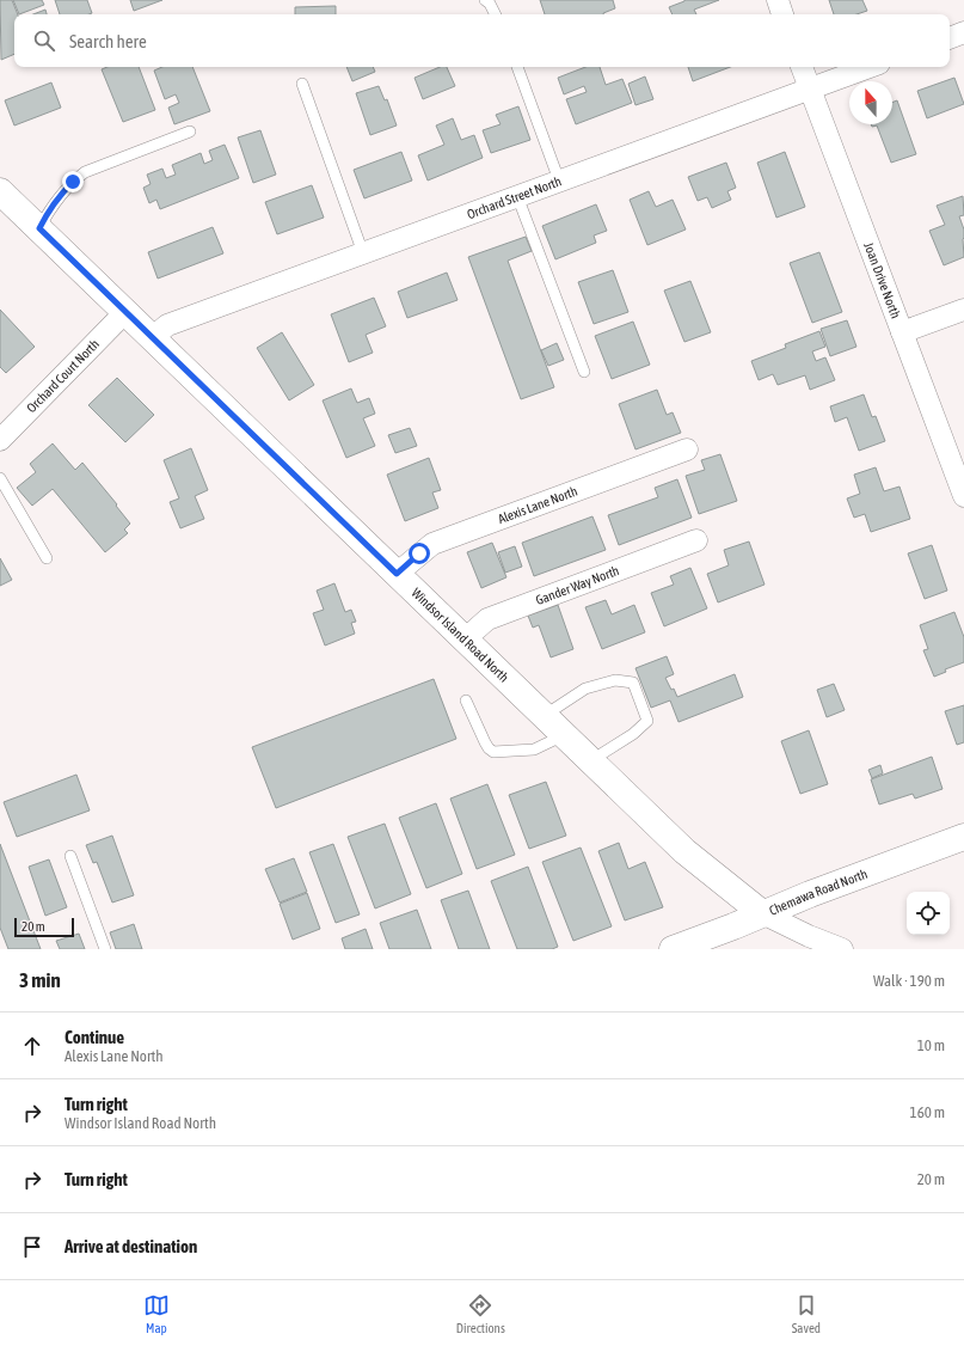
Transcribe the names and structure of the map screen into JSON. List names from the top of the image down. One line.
{"streets":{"street":["Orchard Street North","Joan Drive North","Orchard Court North","Alexis Lane North","Gander Way North","Windsor Island Road North","Chemawa Road North"]},"crossings":[["Orchard Street North","Joan Drive North"],["Orchard Street North","Windsor Island Road North"],["Orchard Court North","Windsor Island Road North"],["Alexis Lane North","Windsor Island Road North"],["Gander Way North","Windsor Island Road North"],["Windsor Island Road North","Chemawa Road North"]],"scale_bar":"20 m","north":"top","page":{"search":"Search here","scale":"20 m","heading":["3 min","Walk · 190 m"],"list":[["Continue","Alexis Lane North","10 m"],["Turn right","Windsor Island Road North","160 m"],["Turn right","20 m"],"Arrive at destination"],"nav":["Map","Directions","Saved"]}}
